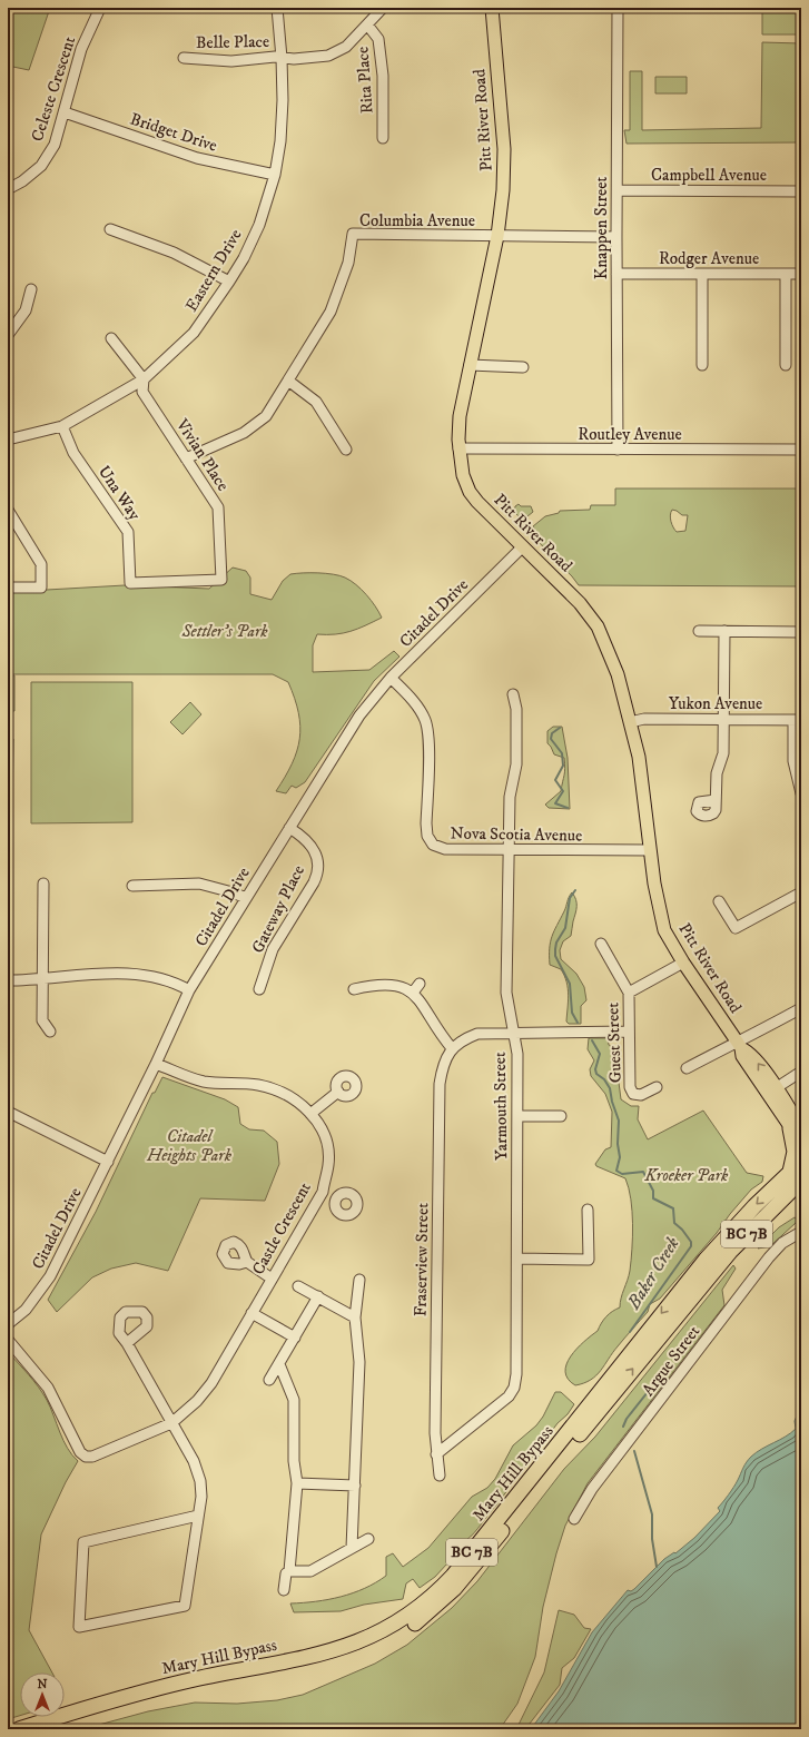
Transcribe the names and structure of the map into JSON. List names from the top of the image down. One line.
{"streets":{"highway":["BC 7B","Mary Hill Bypass"],"main road":["Pitt River Road"],"street":["Belle Place","Rita Place","Celeste Crescent","Bridget Drive","Campbell Avenue","Columbia Avenue","Knappen Street","Rodger Avenue","Eastern Drive","Routley Avenue","Vivian Place","Una Way","Citadel Drive","Yukon Avenue","Nova Scotia Avenue","Gateway Place","Guest Street","Yarmouth Street","Castle Crescent","Fraserview Street","Argue Street"]},"crossings":[["Belle Place","Rita Place"],["Belle Place","Eastern Drive"],["Celeste Crescent","Bridget Drive"],["Pitt River Road","Columbia Avenue"],["Pitt River Road","Routley Avenue"],["Pitt River Road","Citadel Drive"],["Pitt River Road","Yukon Avenue"],["Pitt River Road","Nova Scotia Avenue"],["Bridget Drive","Eastern Drive"],["Campbell Avenue","Knappen Street"],["Columbia Avenue","Knappen Street"],["Columbia Avenue","Vivian Place"],["Knappen Street","Rodger Avenue"],["Knappen Street","Routley Avenue"],["Eastern Drive","Vivian Place"],["Eastern Drive","Una Way"],["Vivian Place","Una Way"],["Citadel Drive","Nova Scotia Avenue"],["Citadel Drive","Gateway Place"],["Citadel Drive","Castle Crescent"],["Nova Scotia Avenue","Yarmouth Street"],["Yarmouth Street","Fraserview Street"]],"water":["Baker Creek"],"parks":["Settler's Park","Citadel Heights Park","Kroeker Park"],"north":"top"}
